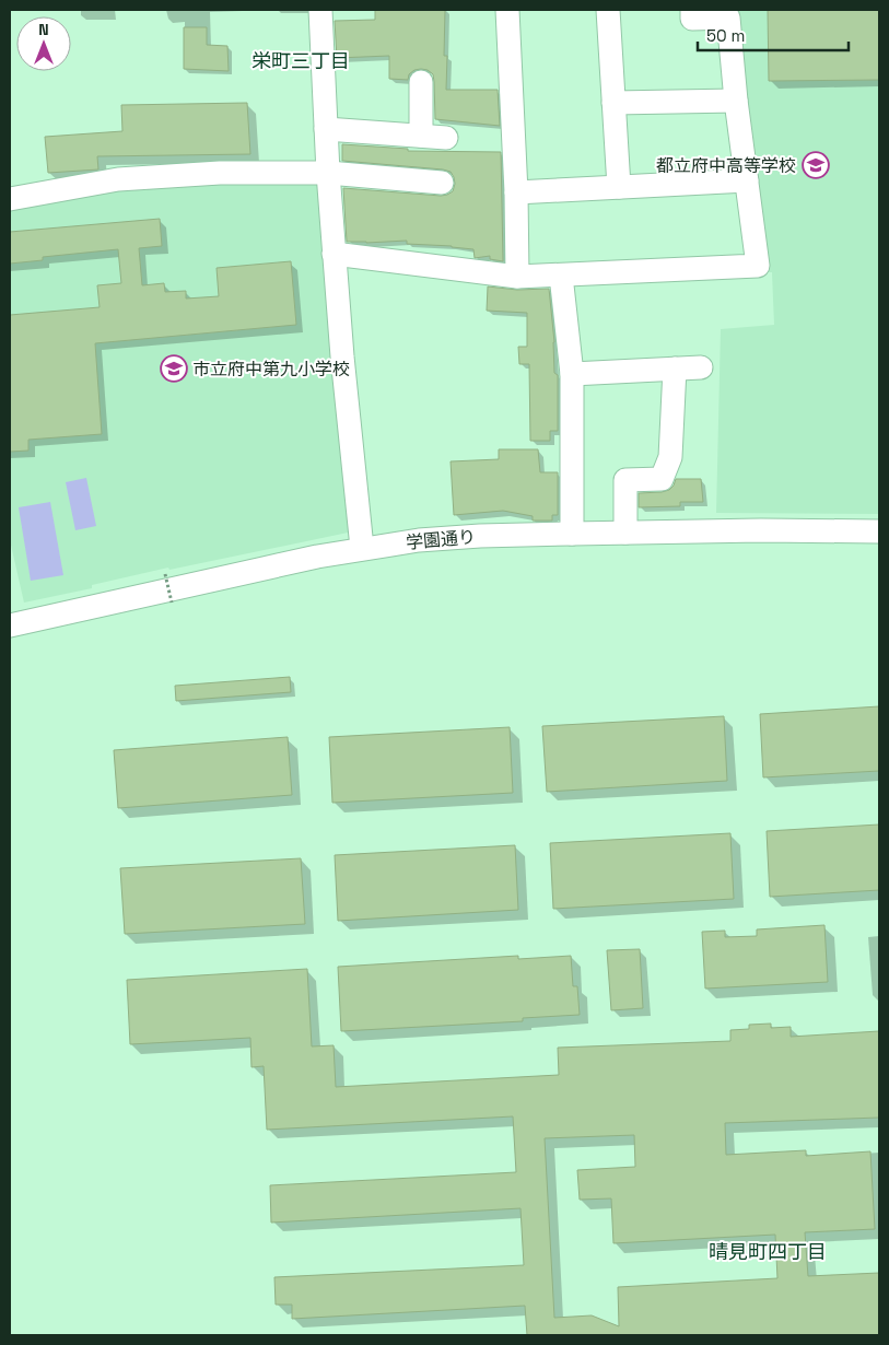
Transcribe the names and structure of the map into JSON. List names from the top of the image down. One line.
{"streets":{"street":["学園通り"]},"districts":["栄町三丁目","晴見町四丁目"],"places":{"school or university":["都立府中高等学校","市立府中第九小学校"]},"scale_bar":"50 m","north":"top"}
